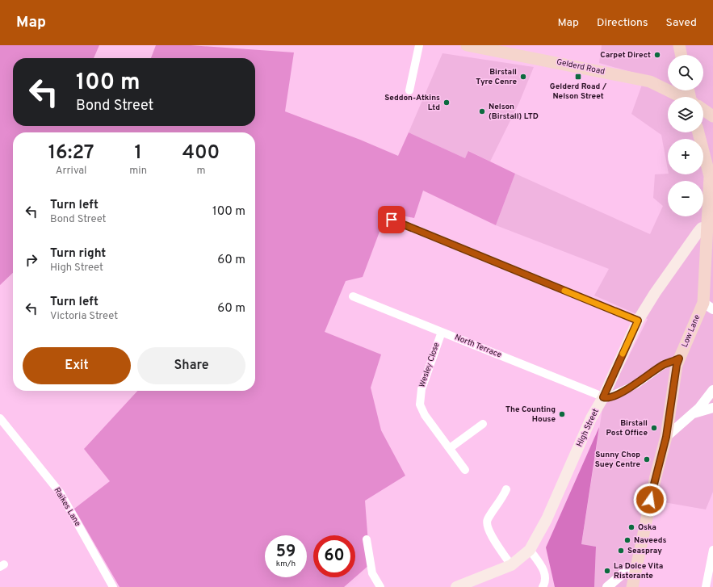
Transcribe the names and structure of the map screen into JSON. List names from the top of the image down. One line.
{"streets":{"main road":["Gelderd Road","Low Lane","High Street"],"street":["North Terrace","Wesley Close","Raikes Lane"]},"crossings":[["North Terrace","Wesley Close"],["North Terrace","High Street"]],"places":{"other":["Carpet Direct","Birstall Tyre Cenre","Seddon-Atkins Ltd","Nelson (Birstall) LTD","The Counting House","Birstall Post Office","Sunny Chop Suey Centre","Oska","Naveeds","Seaspray","La Dolce Vita Ristorante"],"transit":["Gelderd Road / Nelson Street"]},"page":{"header":"Map","nav":["Map","Directions","Saved"],"map_buttons":["+","−"],"turn":["100 m","Bond Street"],"eta":["16:27","Arrival","1","min","400","m"],"list":[{"name":"Turn left","note":"Bond Street","value":"100 m"},{"name":"Turn right","note":"High Street","value":"60 m"},{"name":"Turn left","note":"Victoria Street","value":"60 m"}],"buttons":["Exit","Share"],"speed":"59 km/h","limit":"60"}}
